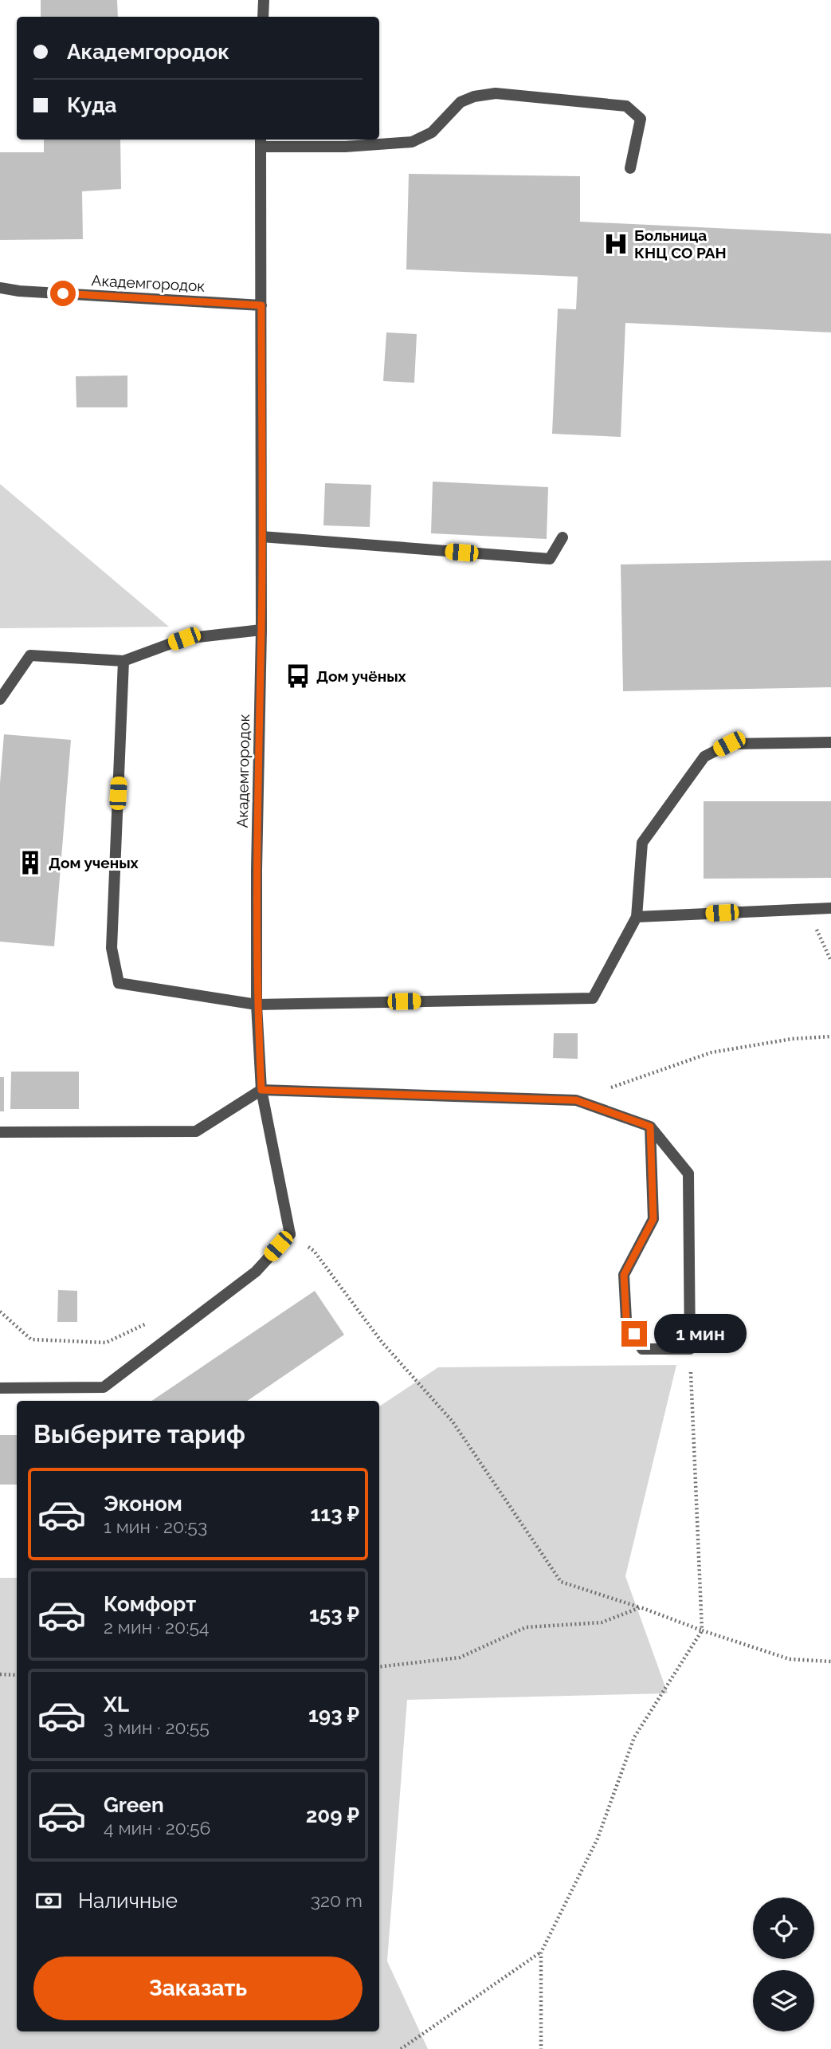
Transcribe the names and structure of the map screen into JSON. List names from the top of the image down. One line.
{"streets":{"street":["Академгородок"]},"places":{"hospital":["Больница КНЦ СО РАН"],"bus stop":["Дом учёных"],"building":["Дом ученых"]},"page":{"banner":["Академгородок","Куда"],"bubble":"1 мин","heading":"Выберите тариф","list":[{"name":"Эконом","note":"1 мин · 20:53","value":"113 ₽"},{"name":"Комфорт","note":"2 мин · 20:54","value":"153 ₽"},{"name":"XL","note":"3 мин · 20:55","value":"193 ₽"},{"name":"Green","note":"4 мин · 20:56","value":"209 ₽"}],"pay":["Наличные","320 m"],"buttons":"Заказать"}}
